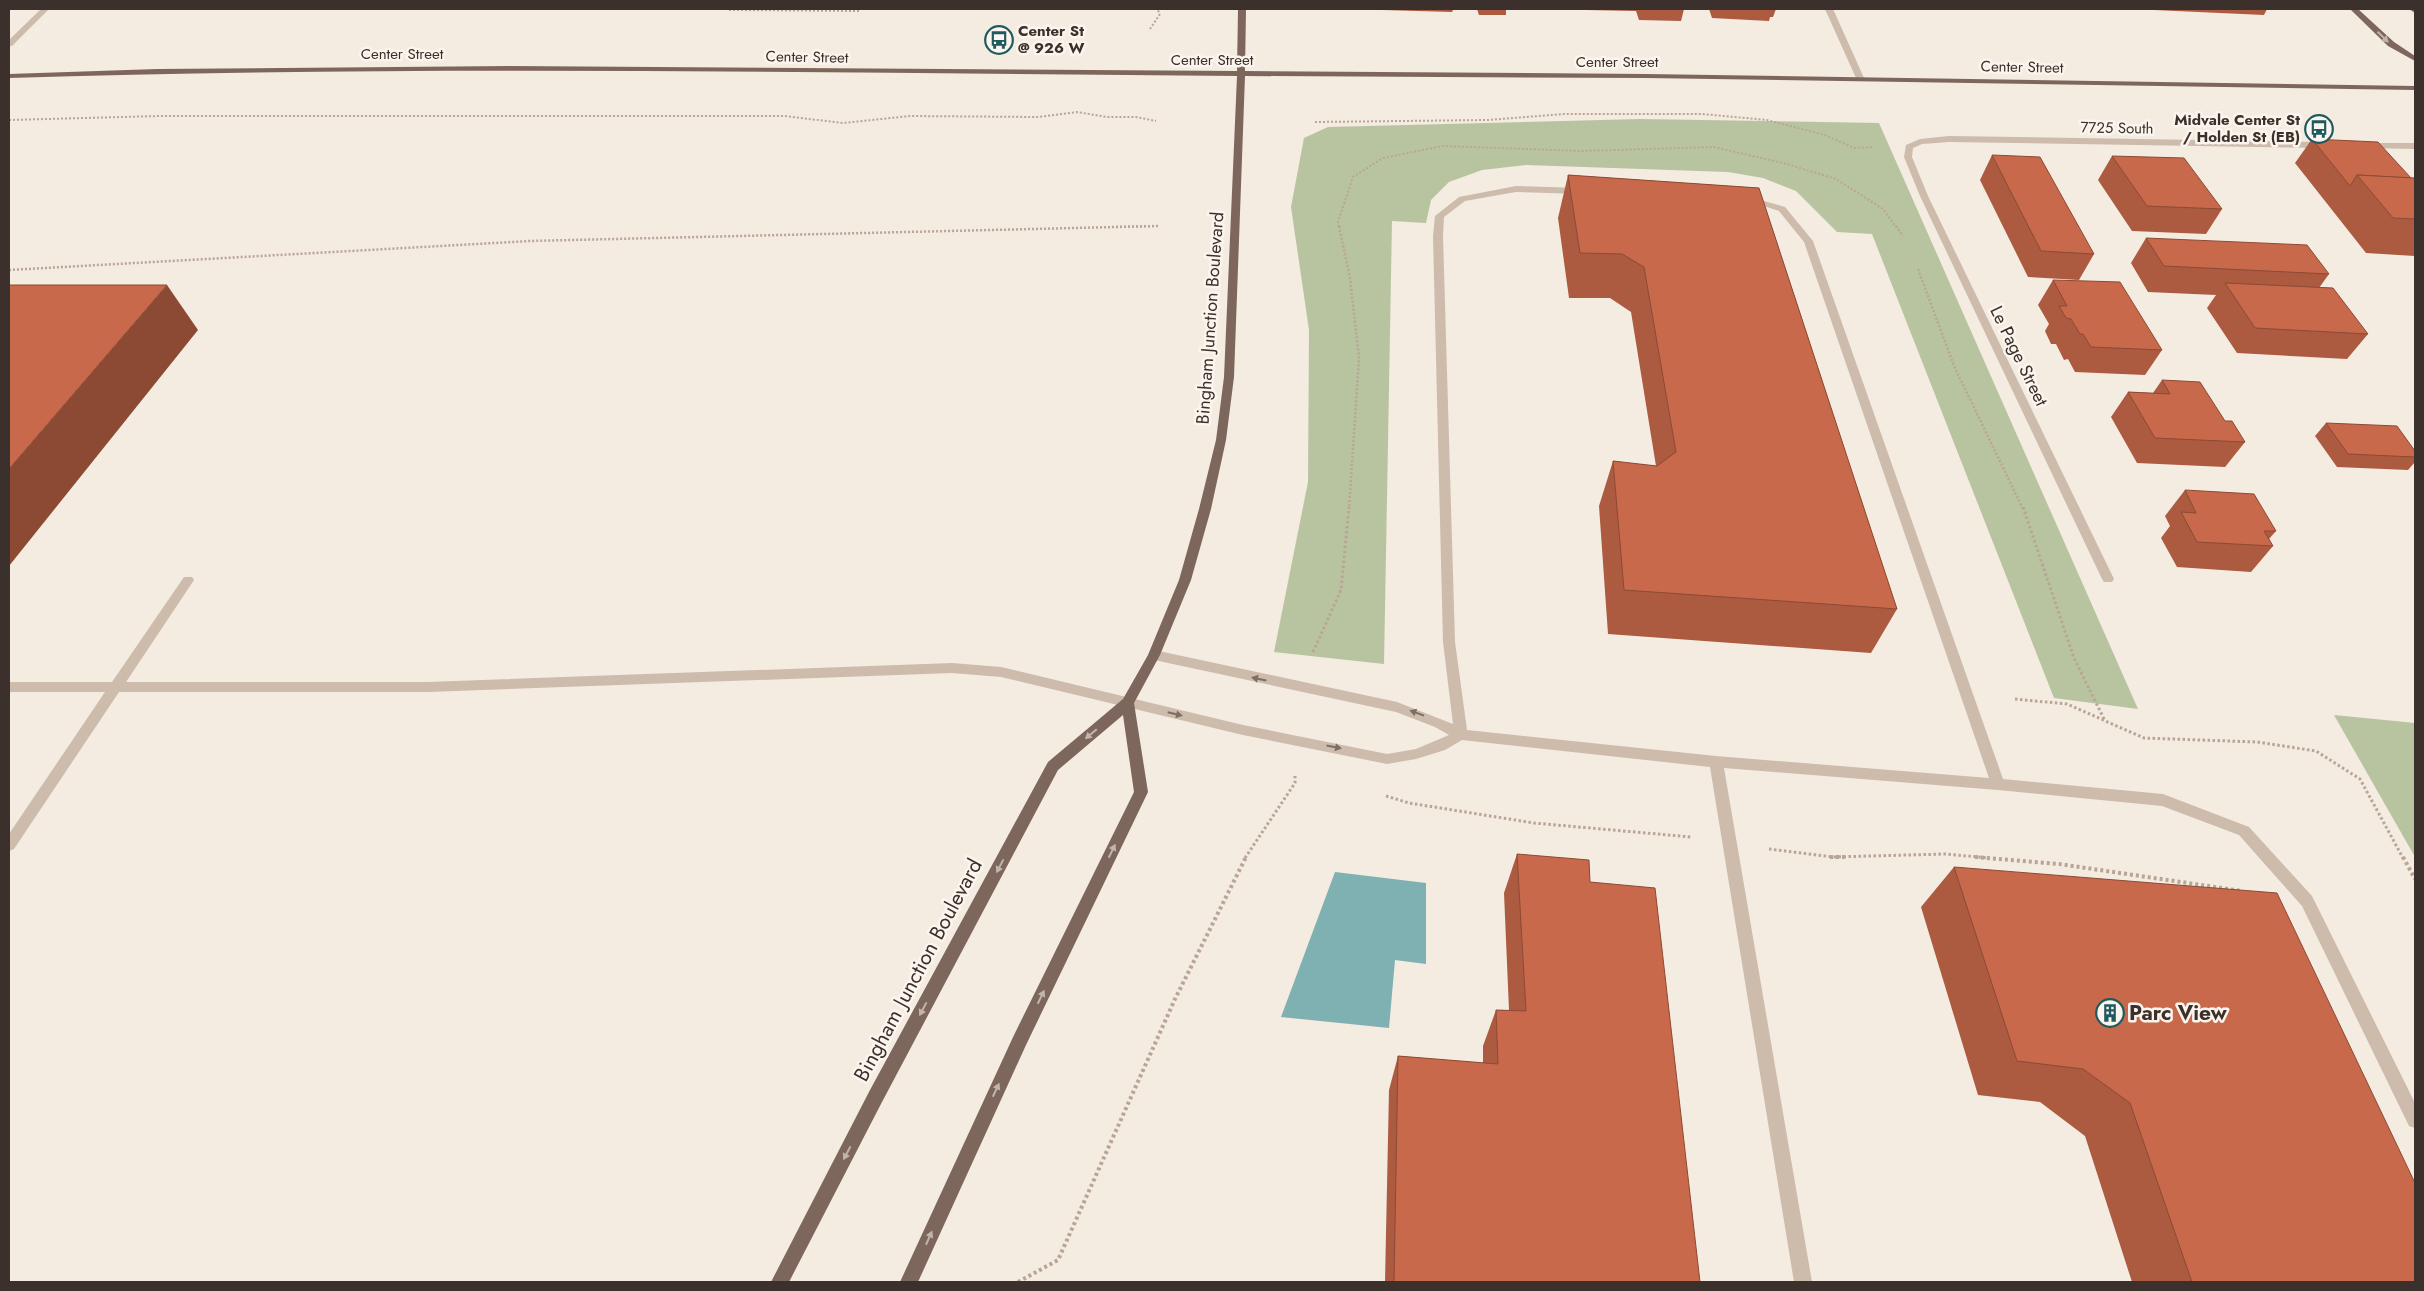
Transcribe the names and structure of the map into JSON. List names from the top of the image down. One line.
{"streets":{"main road":["Center Street","Bingham Junction Boulevard"],"street":["7725 South","Le Page Street"]},"crossings":[["Center Street","Bingham Junction Boulevard"],["7725 South","Le Page Street"]],"places":{"bus stop":["Center St @ 926 W","Midvale Center St / Holden St (EB)"],"building":["Parc View"]}}
